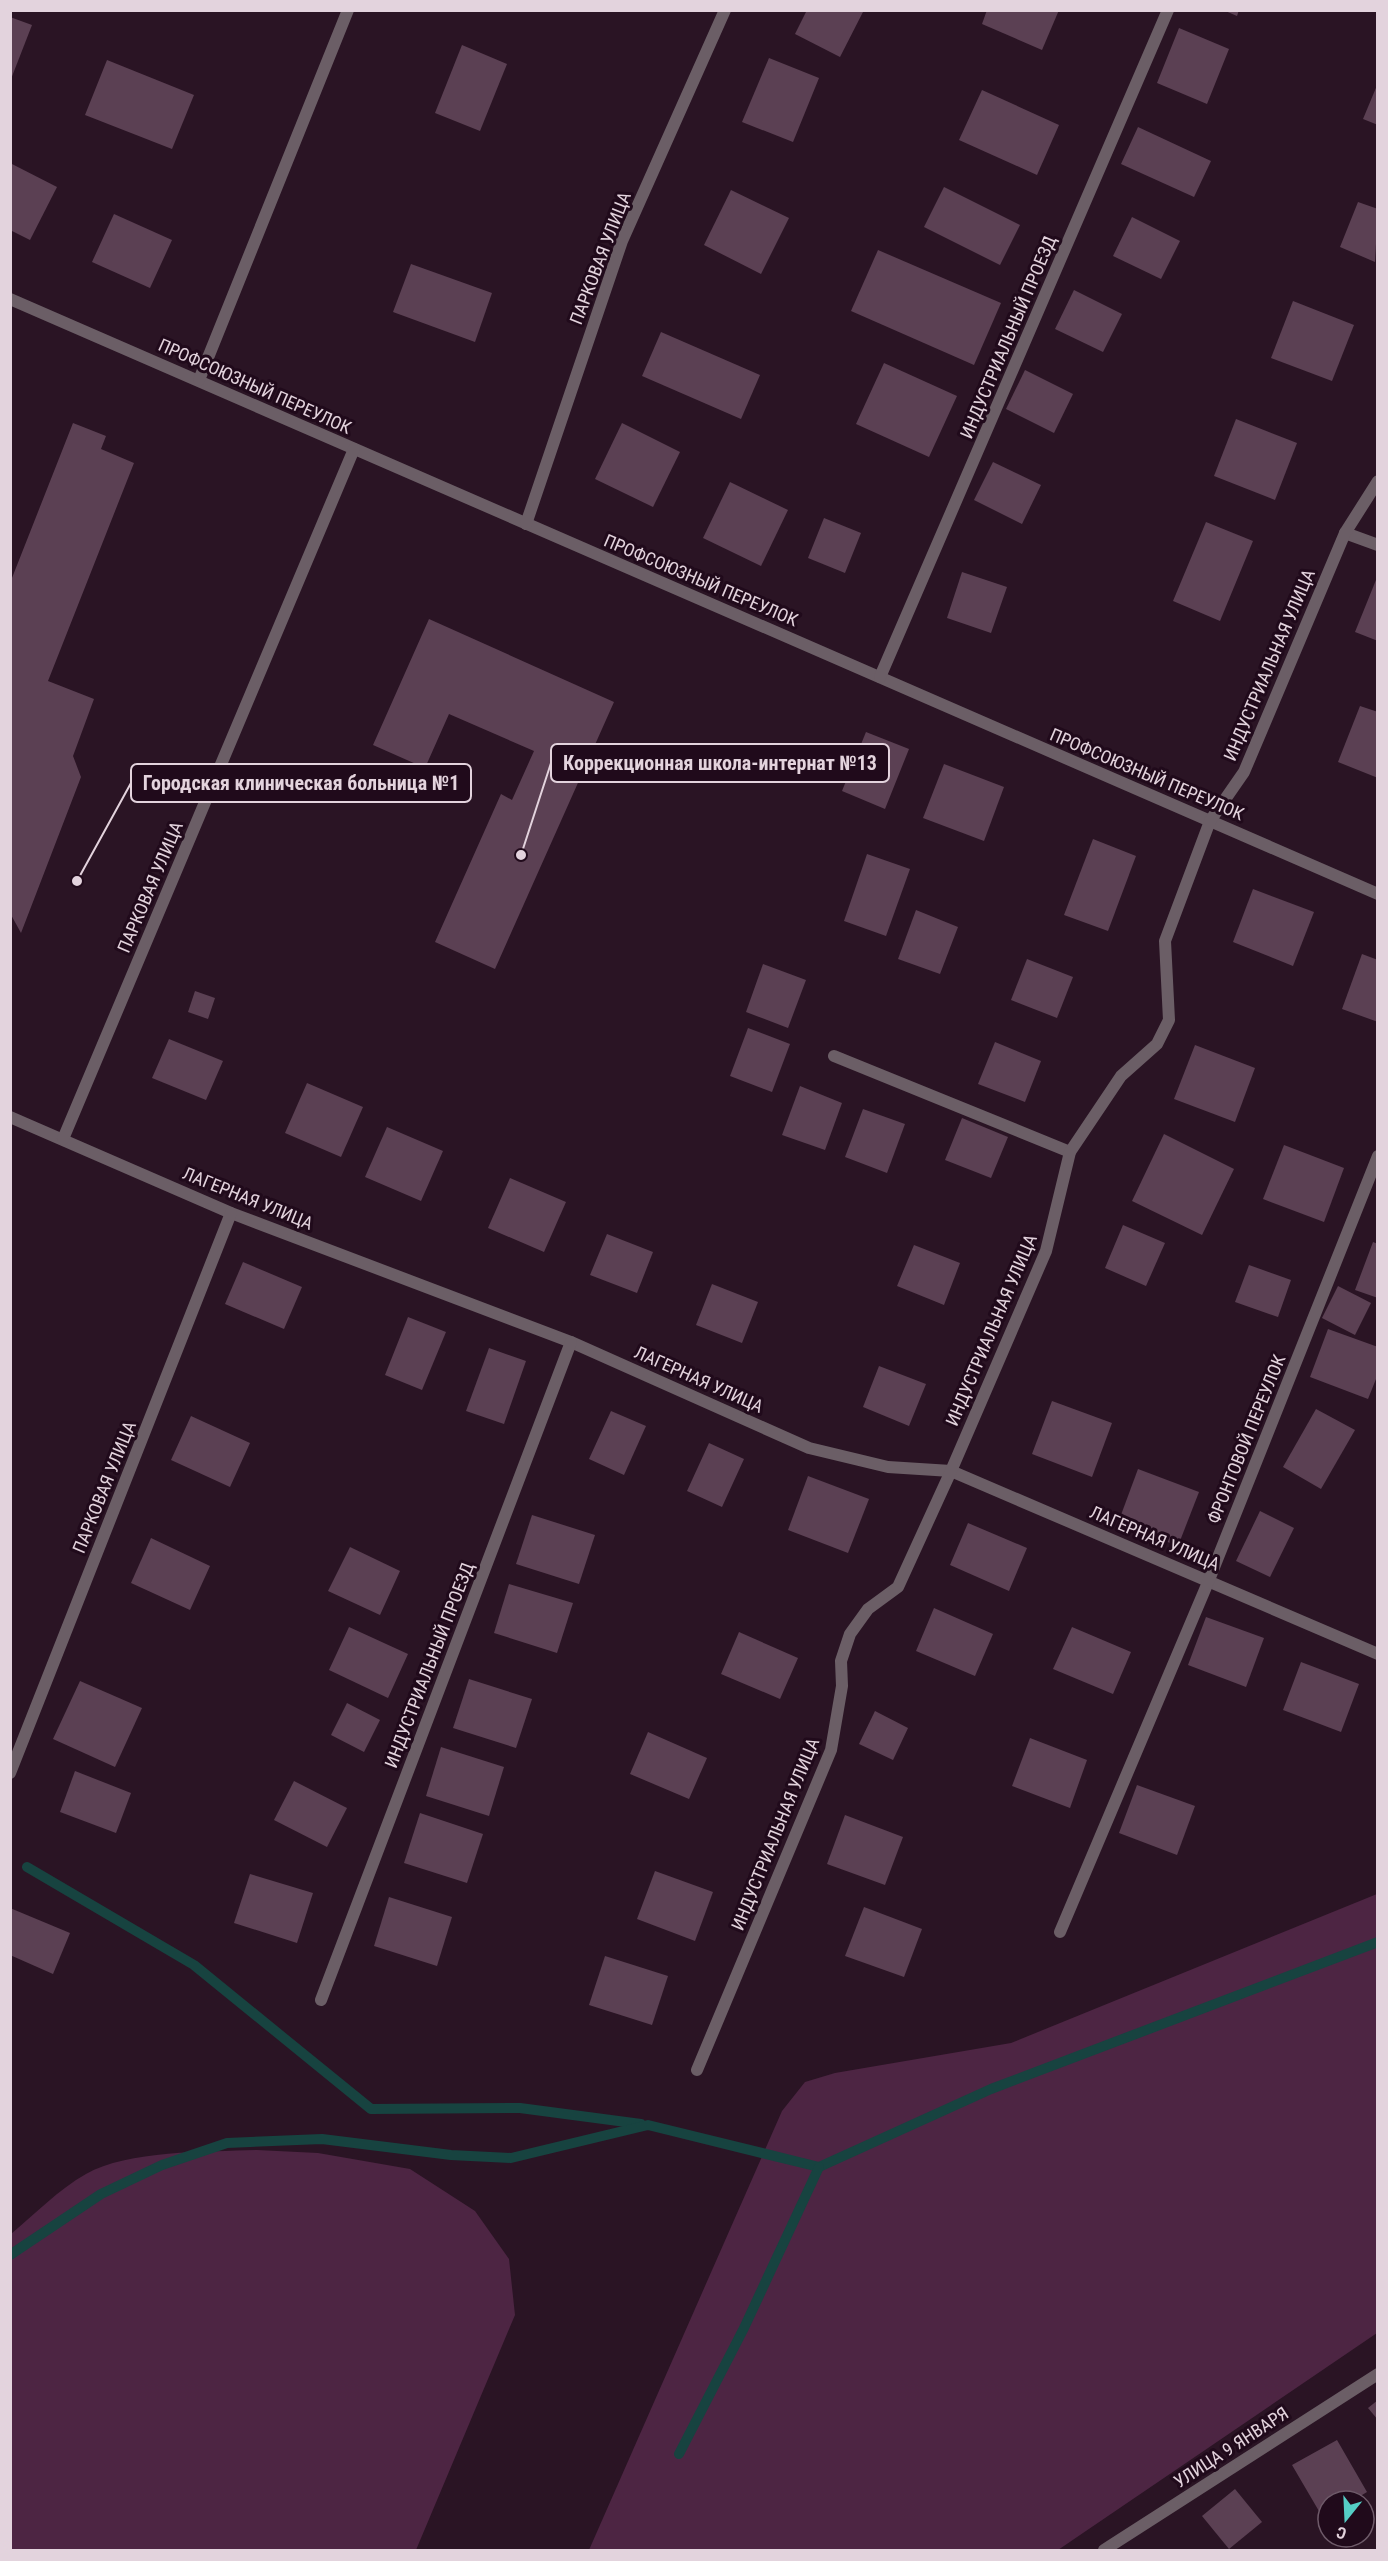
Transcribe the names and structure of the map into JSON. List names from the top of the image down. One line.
{"streets":{"street":["ПАРКОВАЯ УЛИЦА","ИНДУСТРИАЛЬНЫЙ ПРОЕЗД","ПРОФСОЮЗНЫЙ ПЕРЕУЛОК","ИНДУСТРИАЛЬНАЯ УЛИЦА","ЛАГЕРНАЯ УЛИЦА","ФРОНТОВОЙ ПЕРЕУЛОК","УЛИЦА 9 ЯНВАРЯ"]},"crossings":[["ПАРКОВАЯ УЛИЦА","ПРОФСОЮЗНЫЙ ПЕРЕУЛОК"],["ПАРКОВАЯ УЛИЦА","ЛАГЕРНАЯ УЛИЦА"],["ИНДУСТРИАЛЬНЫЙ ПРОЕЗД","ПРОФСОЮЗНЫЙ ПЕРЕУЛОК"],["ИНДУСТРИАЛЬНЫЙ ПРОЕЗД","ЛАГЕРНАЯ УЛИЦА"],["ПРОФСОЮЗНЫЙ ПЕРЕУЛОК","ИНДУСТРИАЛЬНАЯ УЛИЦА"],["ИНДУСТРИАЛЬНАЯ УЛИЦА","ЛАГЕРНАЯ УЛИЦА"],["ЛАГЕРНАЯ УЛИЦА","ФРОНТОВОЙ ПЕРЕУЛОК"]],"places":["Коррекционная школа-интернат №13","Городская клиническая больница №1"],"north":"bottom"}
